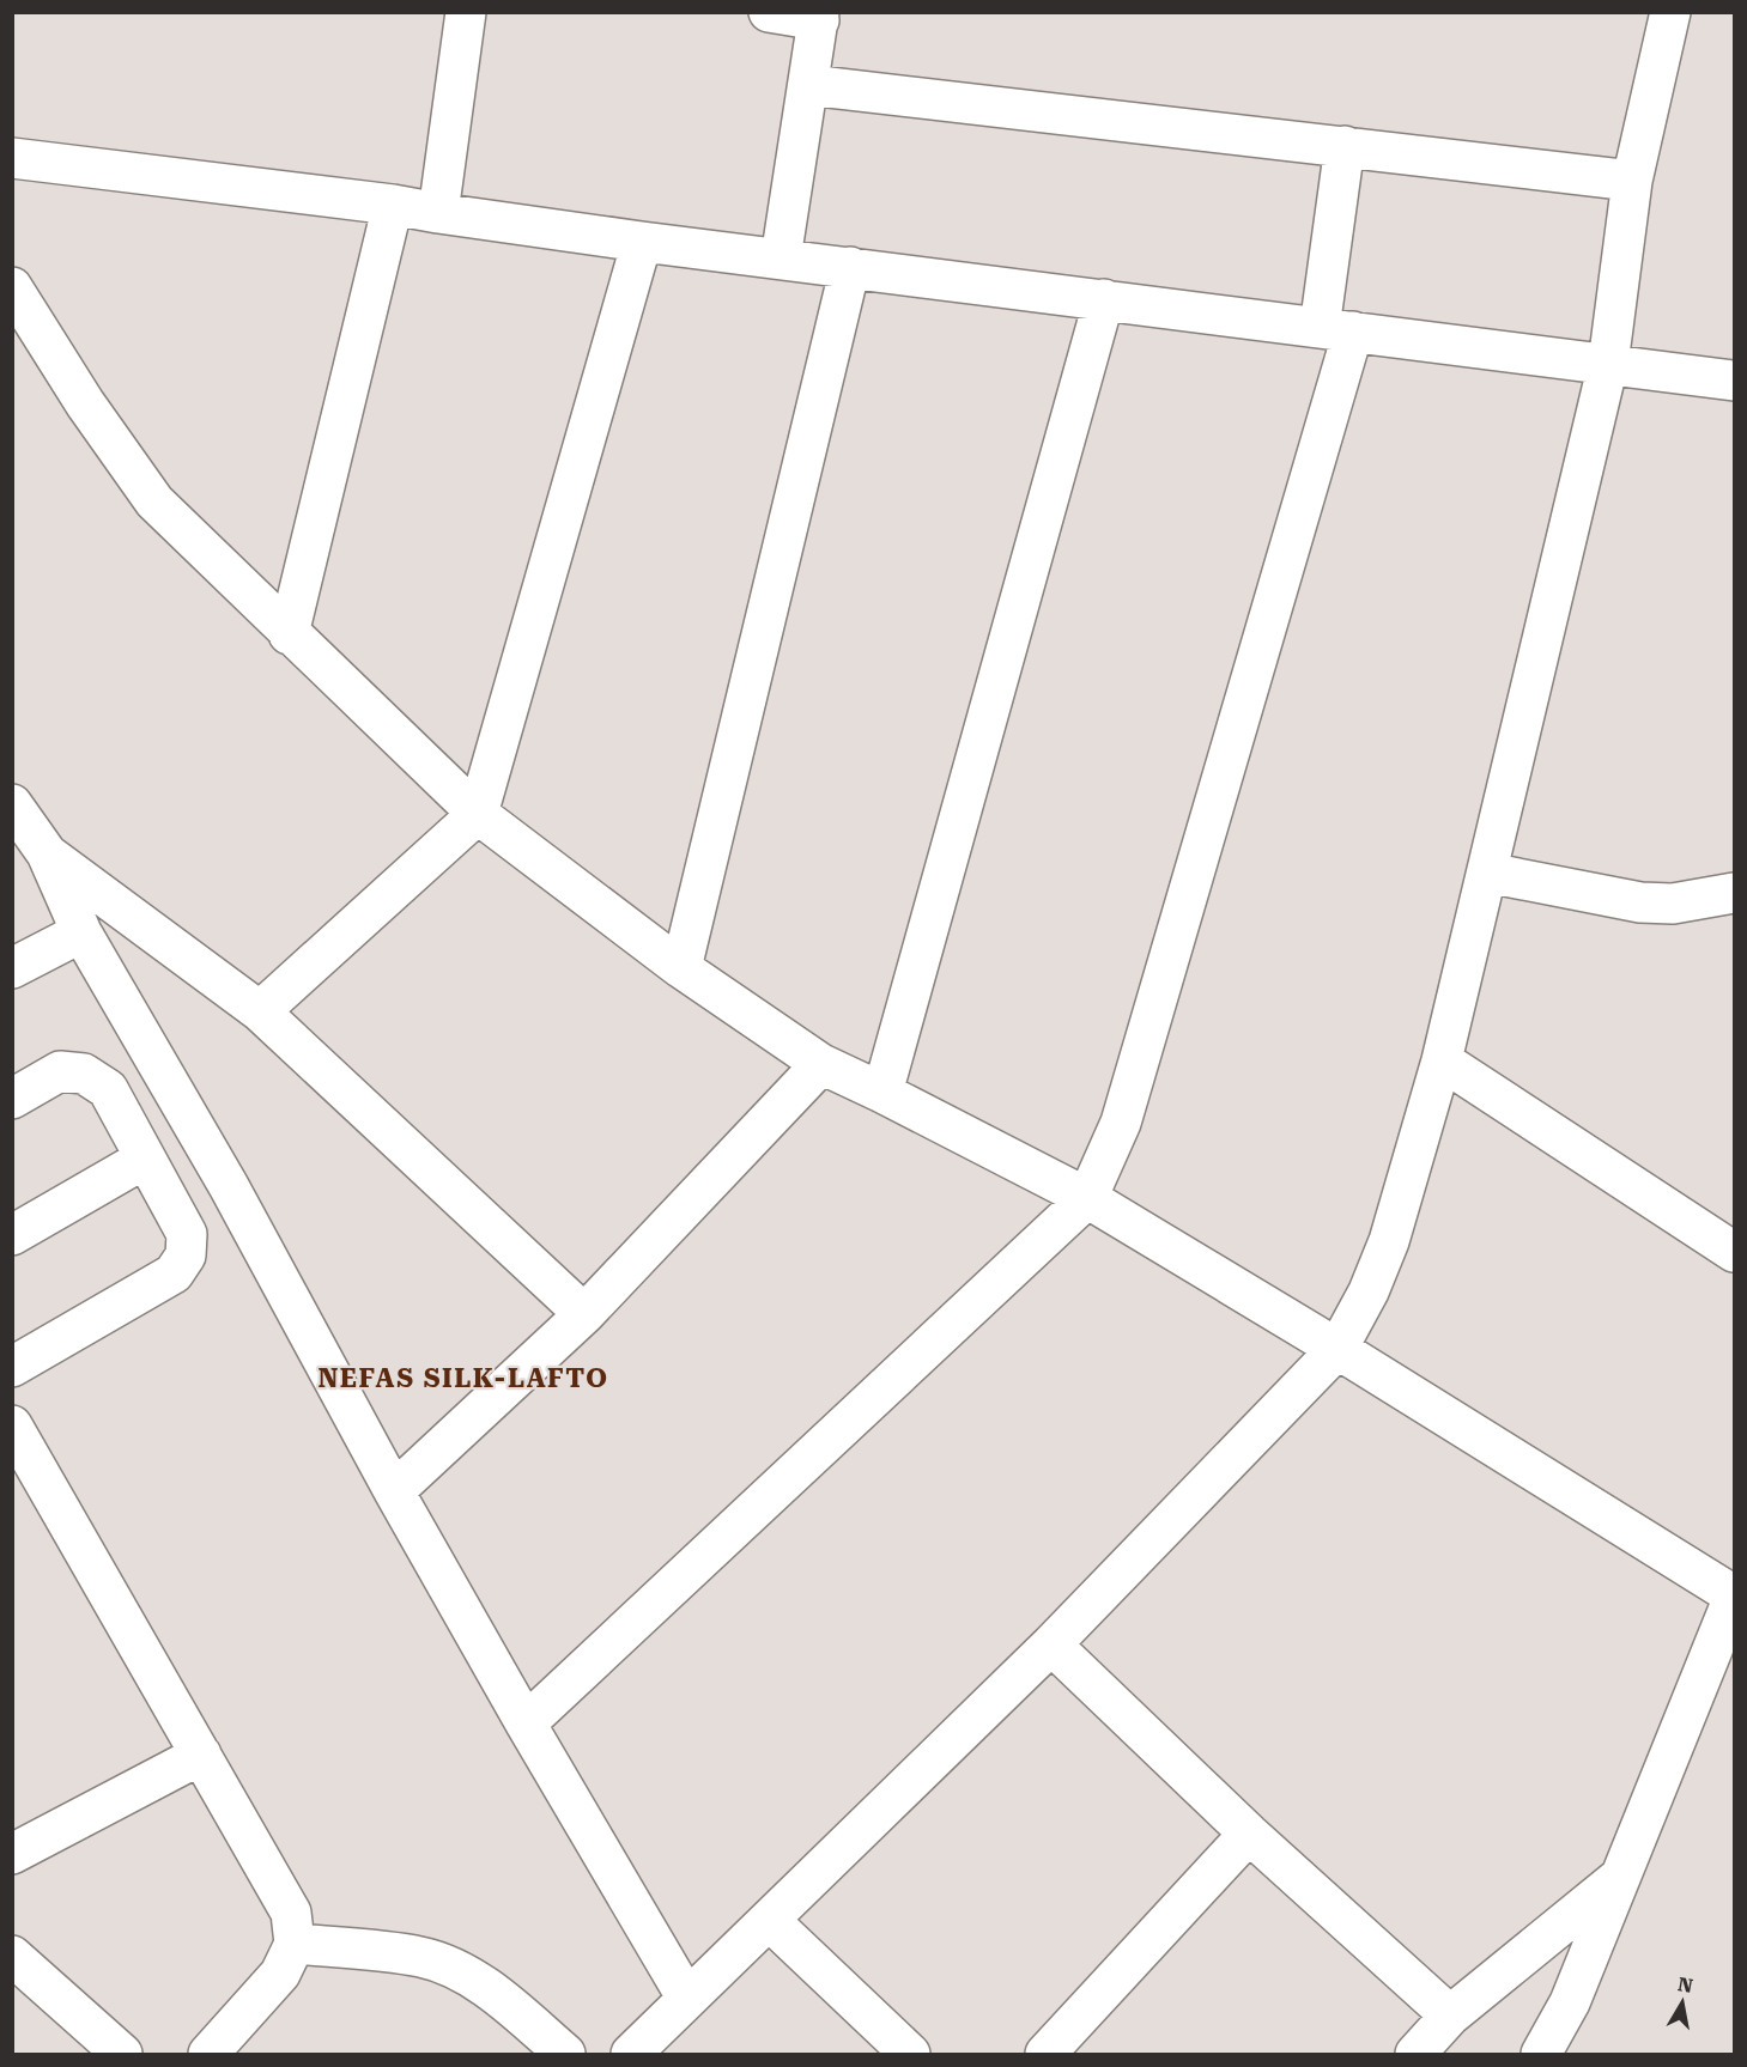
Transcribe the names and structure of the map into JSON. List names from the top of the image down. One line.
{"districts":["NEFAS SILK-LAFTO"],"north":"top"}
